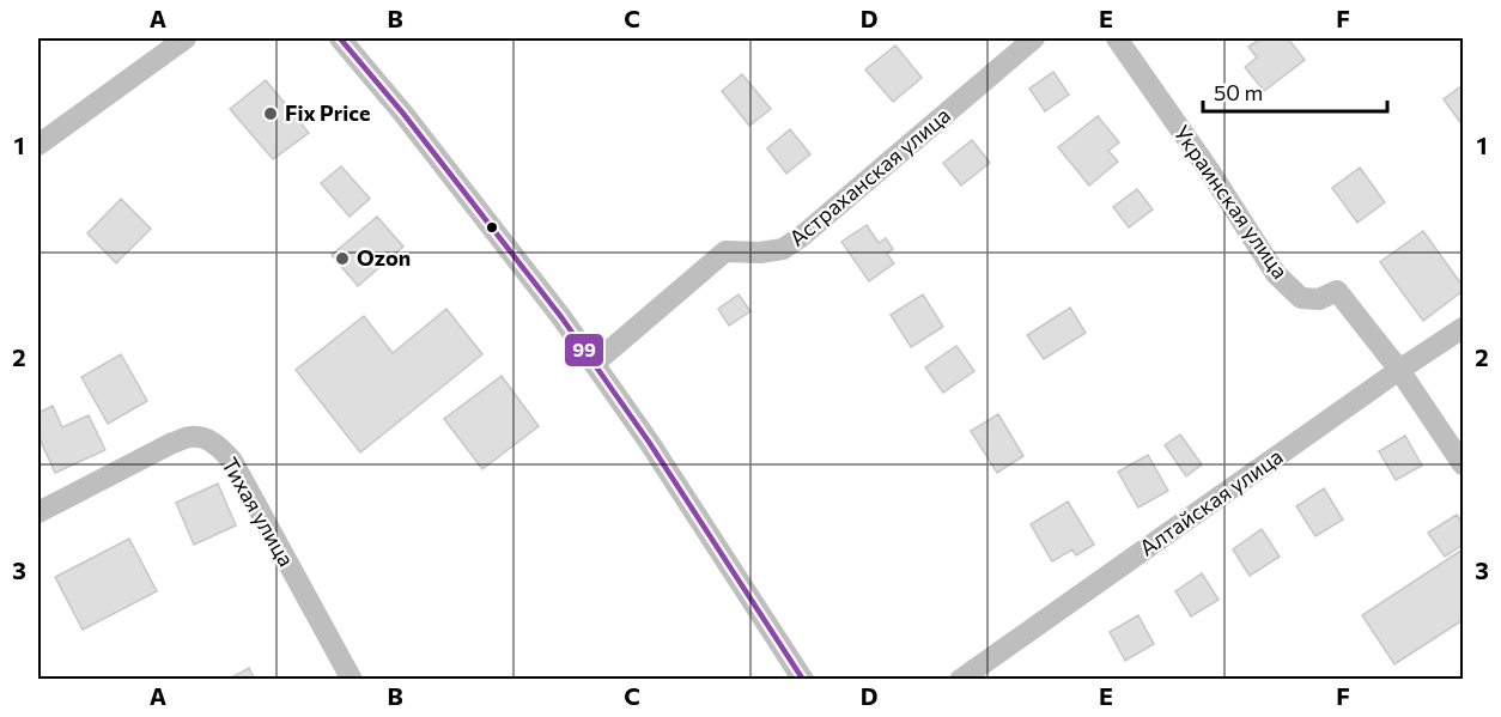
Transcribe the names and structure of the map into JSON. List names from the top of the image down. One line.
{"streets":{"street":["Астраханская улица","Украинская улица","Алтайская улица","Тихая улица"]},"crossings":[["Украинская улица","Алтайская улица"]],"places":["Fix Price","Ozon"],"lines":["transit line 99"],"scale_bar":"50 m","grid":{"columns":["A","B","C","D","E","F"],"rows":["1","2","3"]}}
